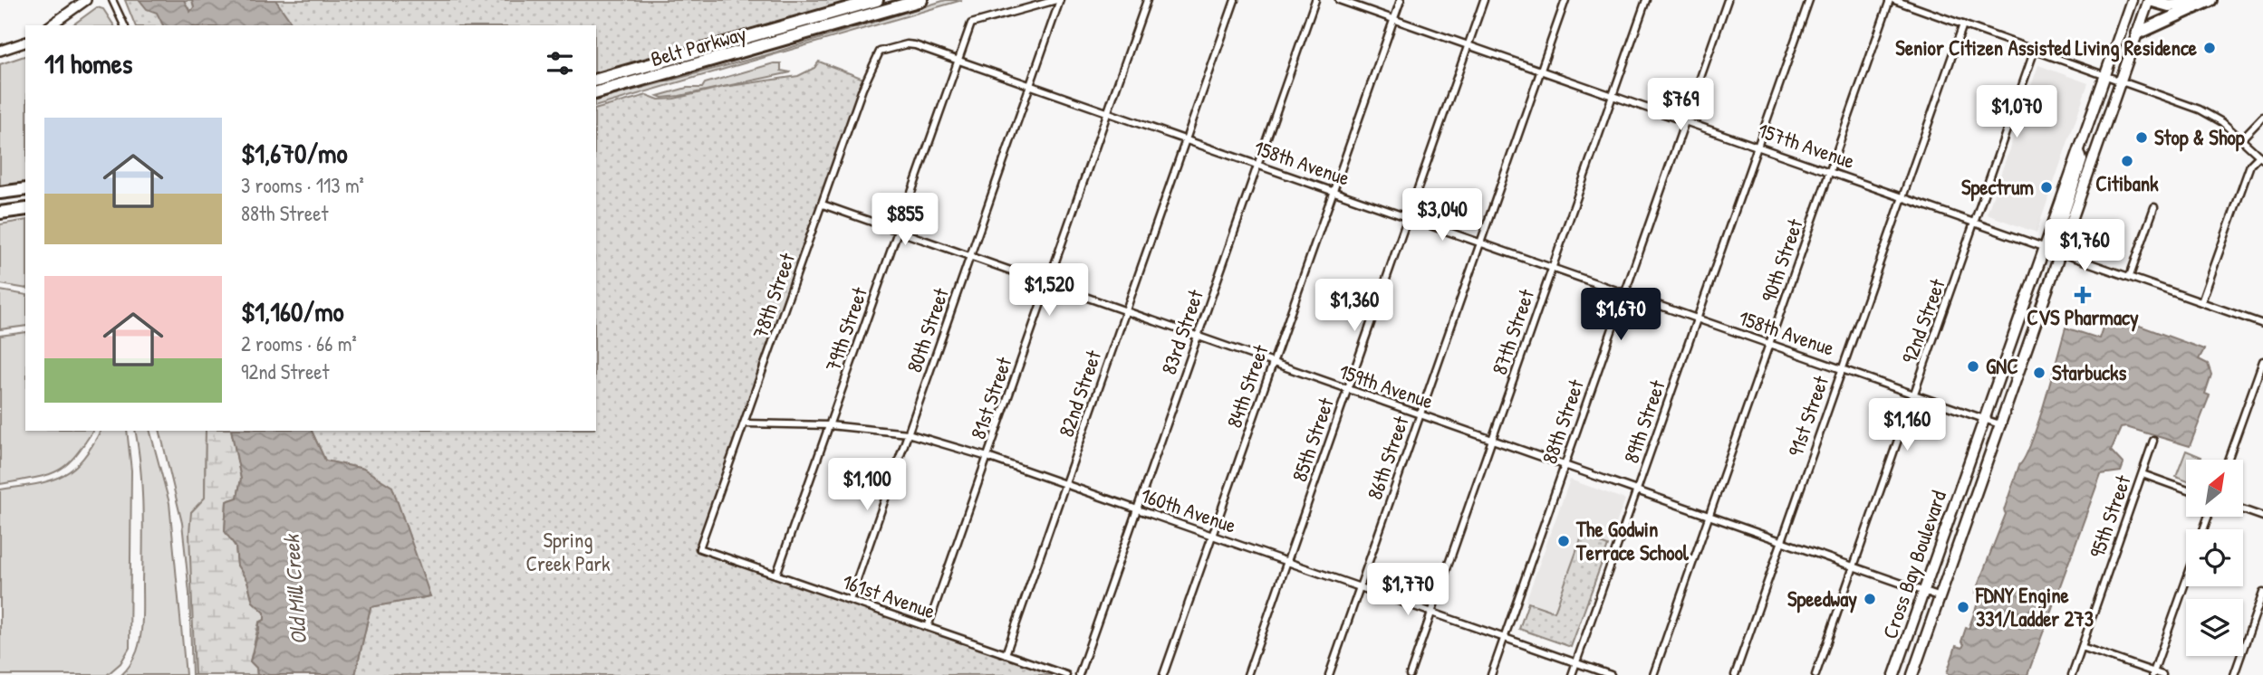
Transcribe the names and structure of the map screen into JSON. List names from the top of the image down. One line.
{"streets":{"highway":["Belt Parkway"],"main road":["Cross Bay Boulevard"],"street":["157th Avenue","158th Avenue","90th Street","78th Street","92nd Street","79th Street","80th Street","83rd Street","87th Street","84th Street","159th Avenue","82nd Street","81st Street","91st Street","88th Street","89th Street","85th Street","86th Street","160th Avenue","95th Street","161st Avenue"]},"crossings":[["157th Avenue","90th Street"],["157th Avenue","92nd Street"],["157th Avenue","87th Street"],["157th Avenue","84th Street"],["157th Avenue","91st Street"],["157th Avenue","88th Street"],["157th Avenue","89th Street"],["157th Avenue","85th Street"],["157th Avenue","86th Street"],["157th Avenue","Cross Bay Boulevard"],["158th Avenue","90th Street"],["158th Avenue","78th Street"],["158th Avenue","92nd Street"],["158th Avenue","79th Street"],["158th Avenue","80th Street"],["158th Avenue","83rd Street"],["158th Avenue","87th Street"],["158th Avenue","84th Street"],["158th Avenue","82nd Street"],["158th Avenue","81st Street"],["158th Avenue","91st Street"],["158th Avenue","88th Street"],["158th Avenue","89th Street"],["158th Avenue","85th Street"],["158th Avenue","86th Street"],["158th Avenue","Cross Bay Boulevard"],["90th Street","159th Avenue"],["78th Street","159th Avenue"],["78th Street","160th Avenue"],["78th Street","161st Avenue"],["92nd Street","159th Avenue"],["79th Street","80th Street"],["79th Street","159th Avenue"],["79th Street","160th Avenue"],["79th Street","161st Avenue"],["80th Street","159th Avenue"],["80th Street","160th Avenue"],["80th Street","161st Avenue"],["83rd Street","159th Avenue"],["83rd Street","160th Avenue"],["87th Street","159th Avenue"],["87th Street","160th Avenue"],["84th Street","159th Avenue"],["84th Street","160th Avenue"],["159th Avenue","82nd Street"],["159th Avenue","81st Street"],["159th Avenue","91st Street"],["159th Avenue","88th Street"],["159th Avenue","89th Street"],["159th Avenue","85th Street"],["159th Avenue","86th Street"],["159th Avenue","Cross Bay Boulevard"],["82nd Street","160th Avenue"],["82nd Street","161st Avenue"],["81st Street","160th Avenue"],["81st Street","161st Avenue"],["88th Street","160th Avenue"],["89th Street","160th Avenue"],["85th Street","160th Avenue"],["86th Street","160th Avenue"]],"water":["Old Mill Creek"],"parks":["Spring Creek Park"],"places":{"other":["Senior Citizen Assisted Living Residence","Stop & Shop","Citibank","Spectrum","GNC","Starbucks","The Godwin Terrace School","Speedway","FDNY Engine 331/Ladder 273"],"health":["CVS Pharmacy"]},"north":"top right","page":{"heading":"11 homes","price":["$769","$1,070","$3,040","$855","$1,760","$1,520","$1,360","$1,670","$1,160","$1,100","$1,770"],"list":[{"name":"$1,670/mo","note":"3 rooms · 113 m² · 88th Street"},{"name":"$1,160/mo","note":"2 rooms · 66 m² · 92nd Street"}]}}
